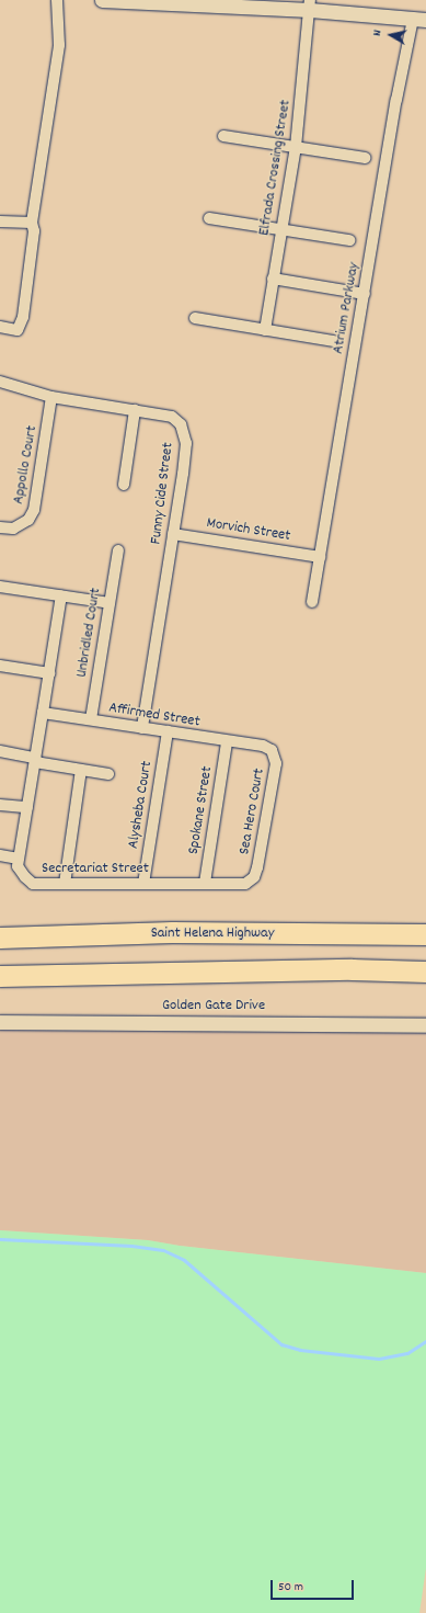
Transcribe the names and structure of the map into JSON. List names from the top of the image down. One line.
{"streets":{"highway":["Saint Helena Highway"],"street":["Elfrada Crossing Street","Atrium Parkway","Appollo Court","Funny Cide Street","Morvich Street","Unbridled Court","Affirmed Street","Alysheba Court","Spokane Street","Sea Hero Court","Secretariat Street","Golden Gate Drive"]},"crossings":[["Atrium Parkway","Morvich Street"],["Appollo Court","Funny Cide Street"],["Funny Cide Street","Morvich Street"],["Funny Cide Street","Affirmed Street"],["Unbridled Court","Affirmed Street"],["Affirmed Street","Alysheba Court"],["Affirmed Street","Spokane Street"],["Affirmed Street","Sea Hero Court"],["Affirmed Street","Secretariat Street"],["Alysheba Court","Secretariat Street"],["Spokane Street","Secretariat Street"],["Sea Hero Court","Secretariat Street"]],"scale_bar":"50 m","north":"left"}
